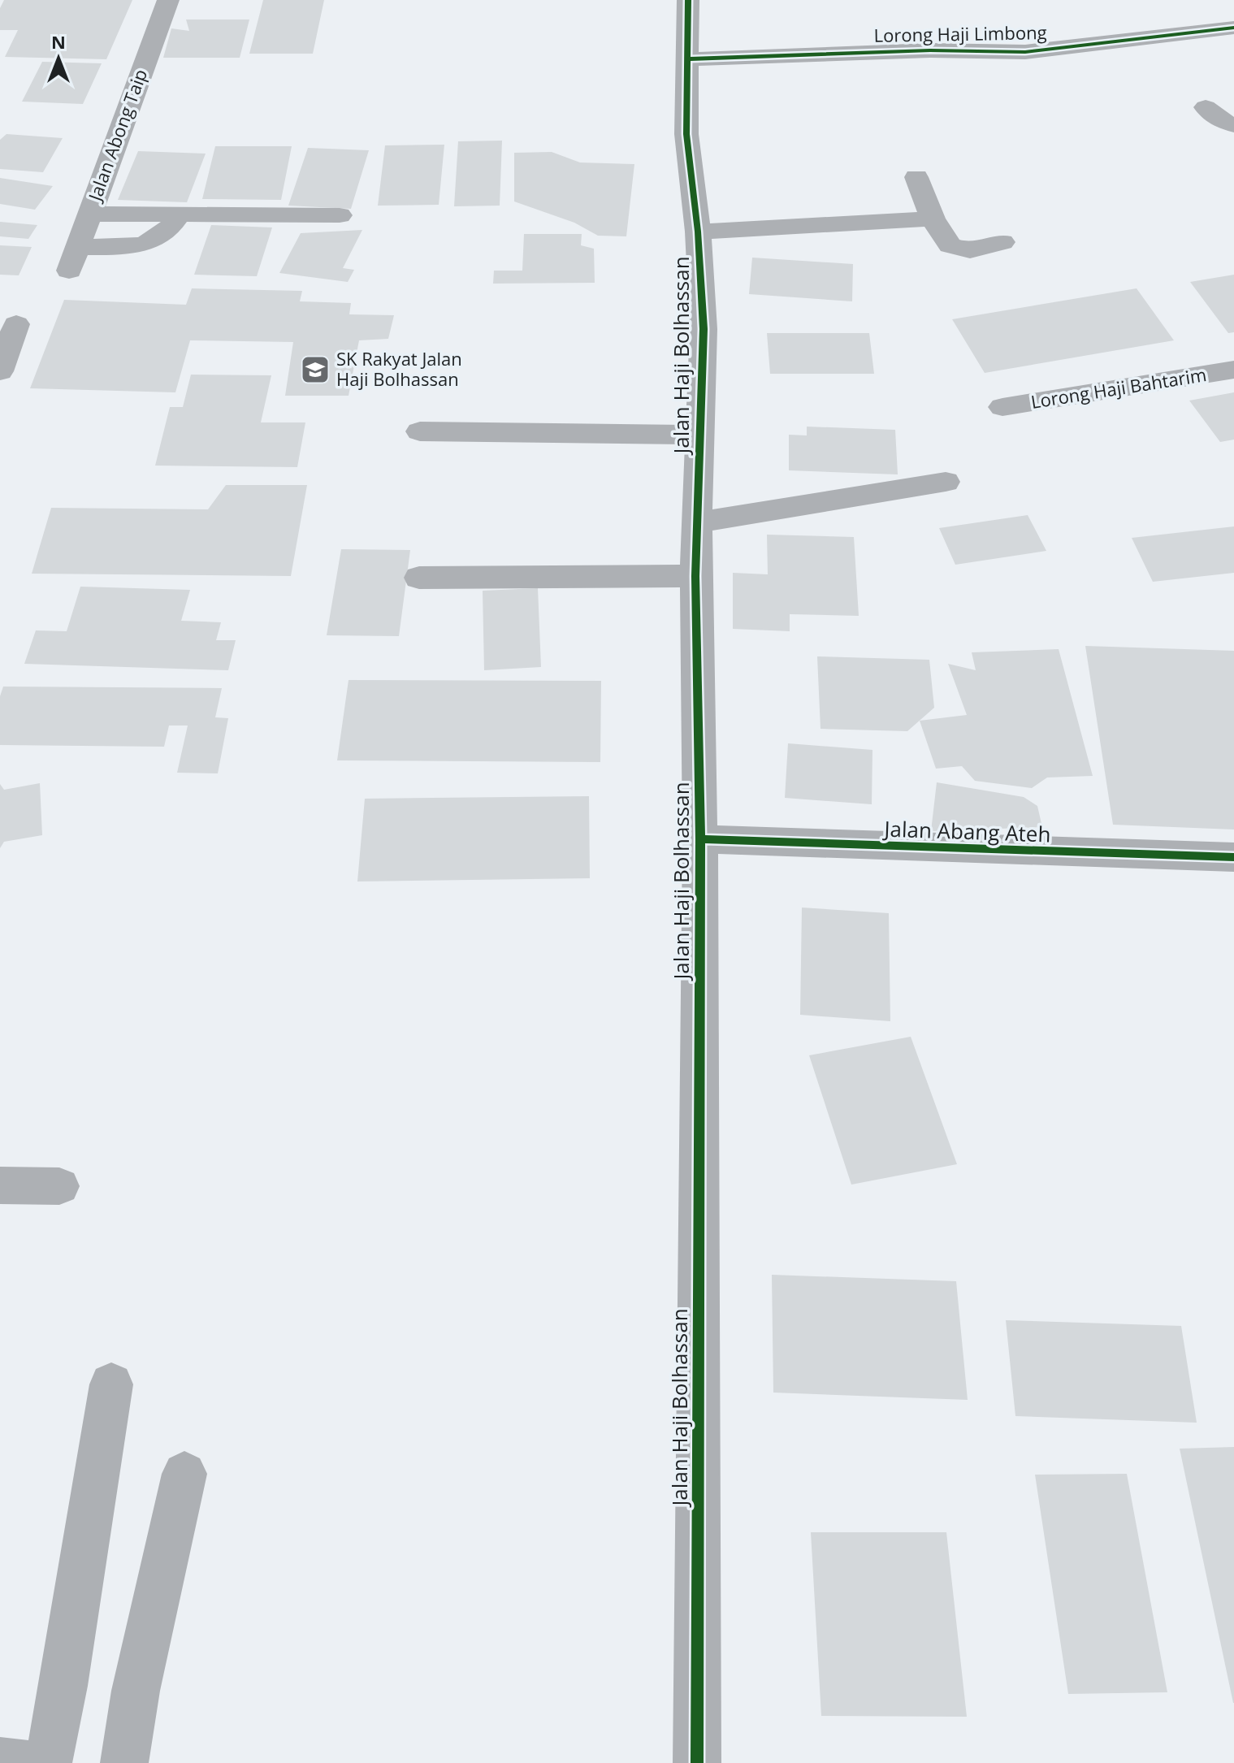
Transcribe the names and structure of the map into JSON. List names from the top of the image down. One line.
{"streets":{"street":["Lorong Haji Limbong","Jalan Abong Taip","Jalan Haji Bolhassan","Lorong Haji Bahtarim","Jalan Abang Ateh"]},"crossings":[["Lorong Haji Limbong","Jalan Haji Bolhassan"],["Jalan Haji Bolhassan","Jalan Abang Ateh"]],"places":{"school or university":["SK Rakyat Jalan Haji Bolhassan"]},"north":"top"}
